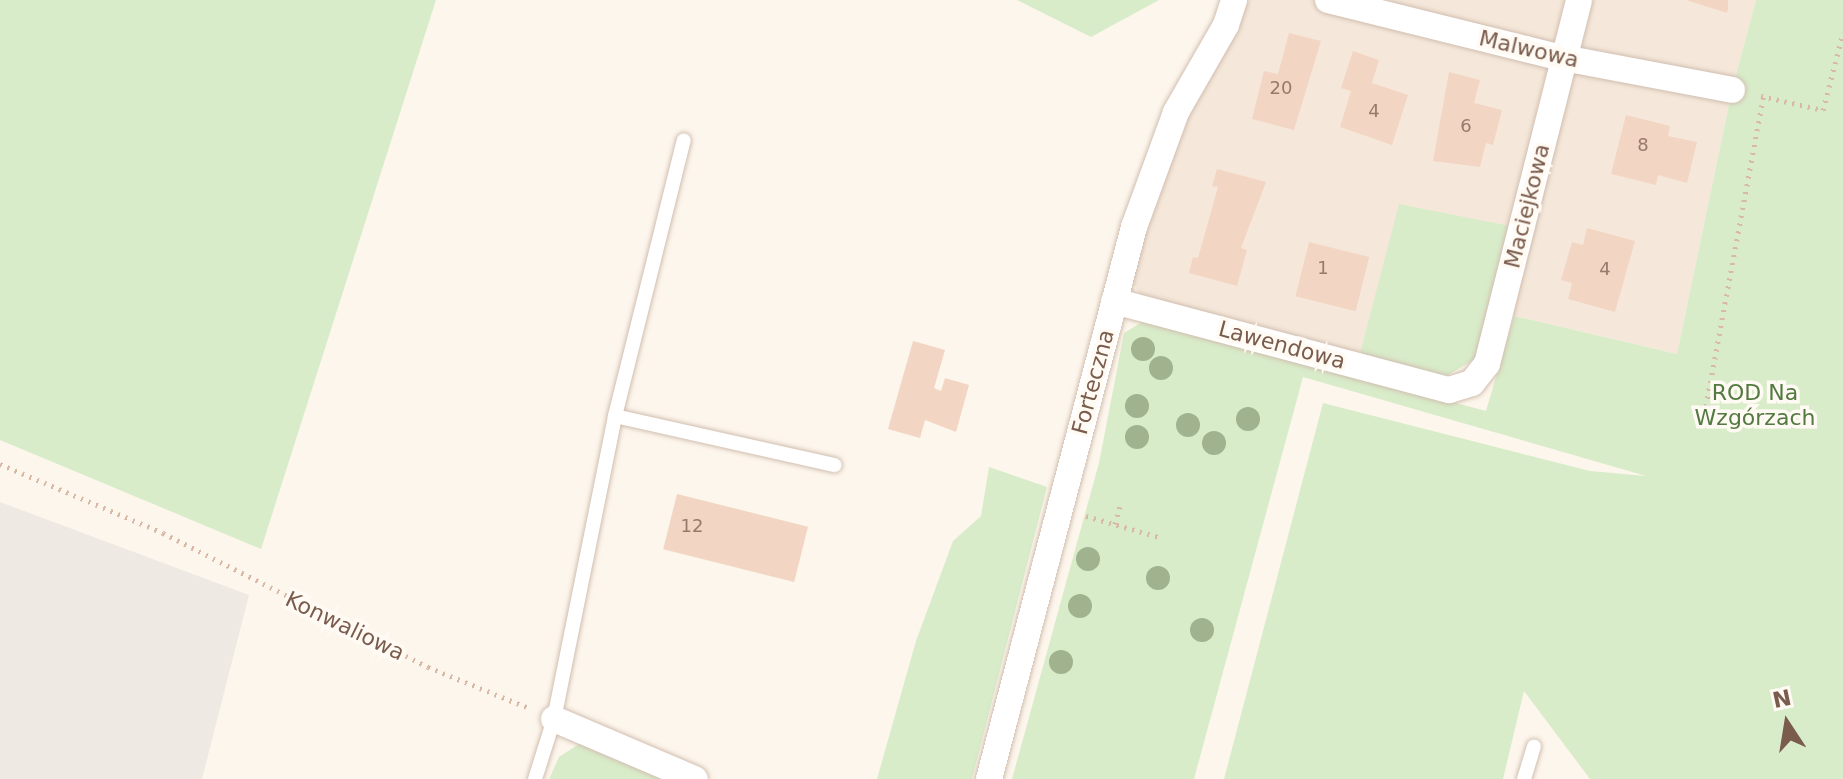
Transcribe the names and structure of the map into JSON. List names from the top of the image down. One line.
{"streets":{"street":["Malwowa","Maciejkowa","Lawendowa","Forteczna"],"path":["Konwaliowa"]},"crossings":[["Malwowa","Maciejkowa"],["Maciejkowa","Lawendowa"],["Lawendowa","Forteczna"]],"parks":["ROD Na Wzgórzach"],"house_numbers":["20","4","6","8","1","4","12"],"north":"top"}
